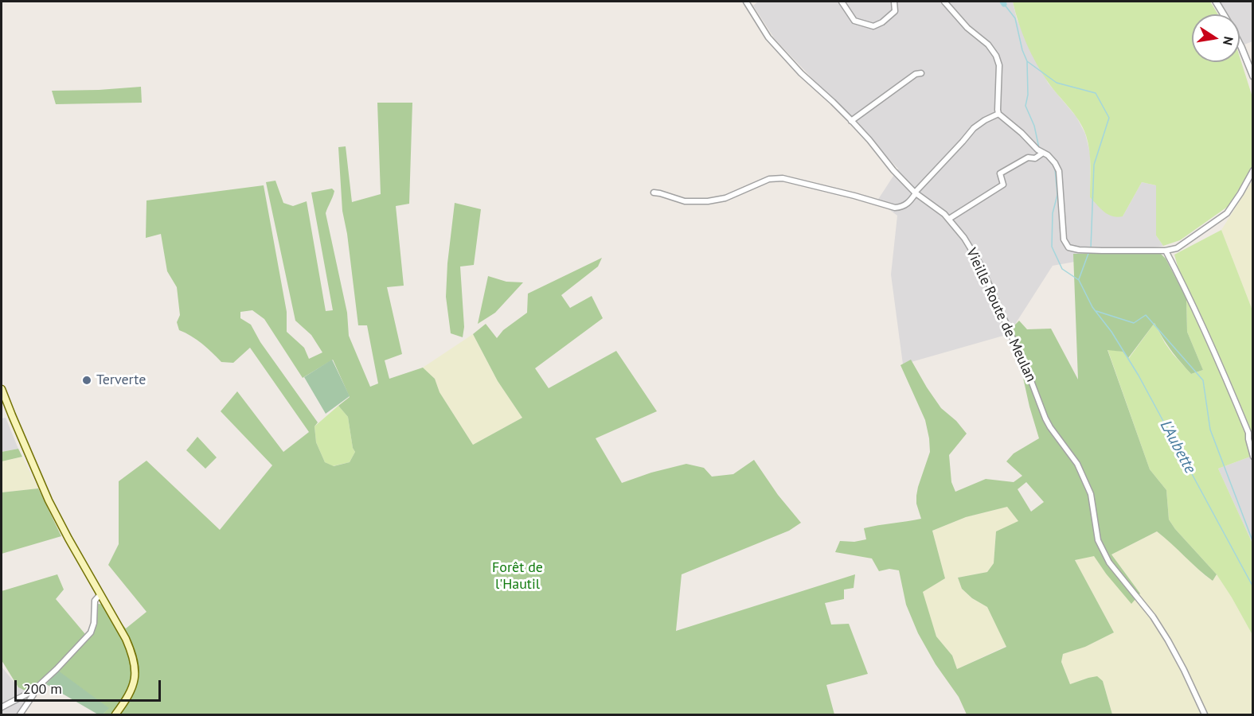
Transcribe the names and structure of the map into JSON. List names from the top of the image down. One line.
{"streets":{"street":["Vieille Route de Meulan"]},"water":["L'Aubette"],"parks":["Forêt de l'Hautil"],"places":["Terverte"],"scale_bar":"200 m","north":"right"}
